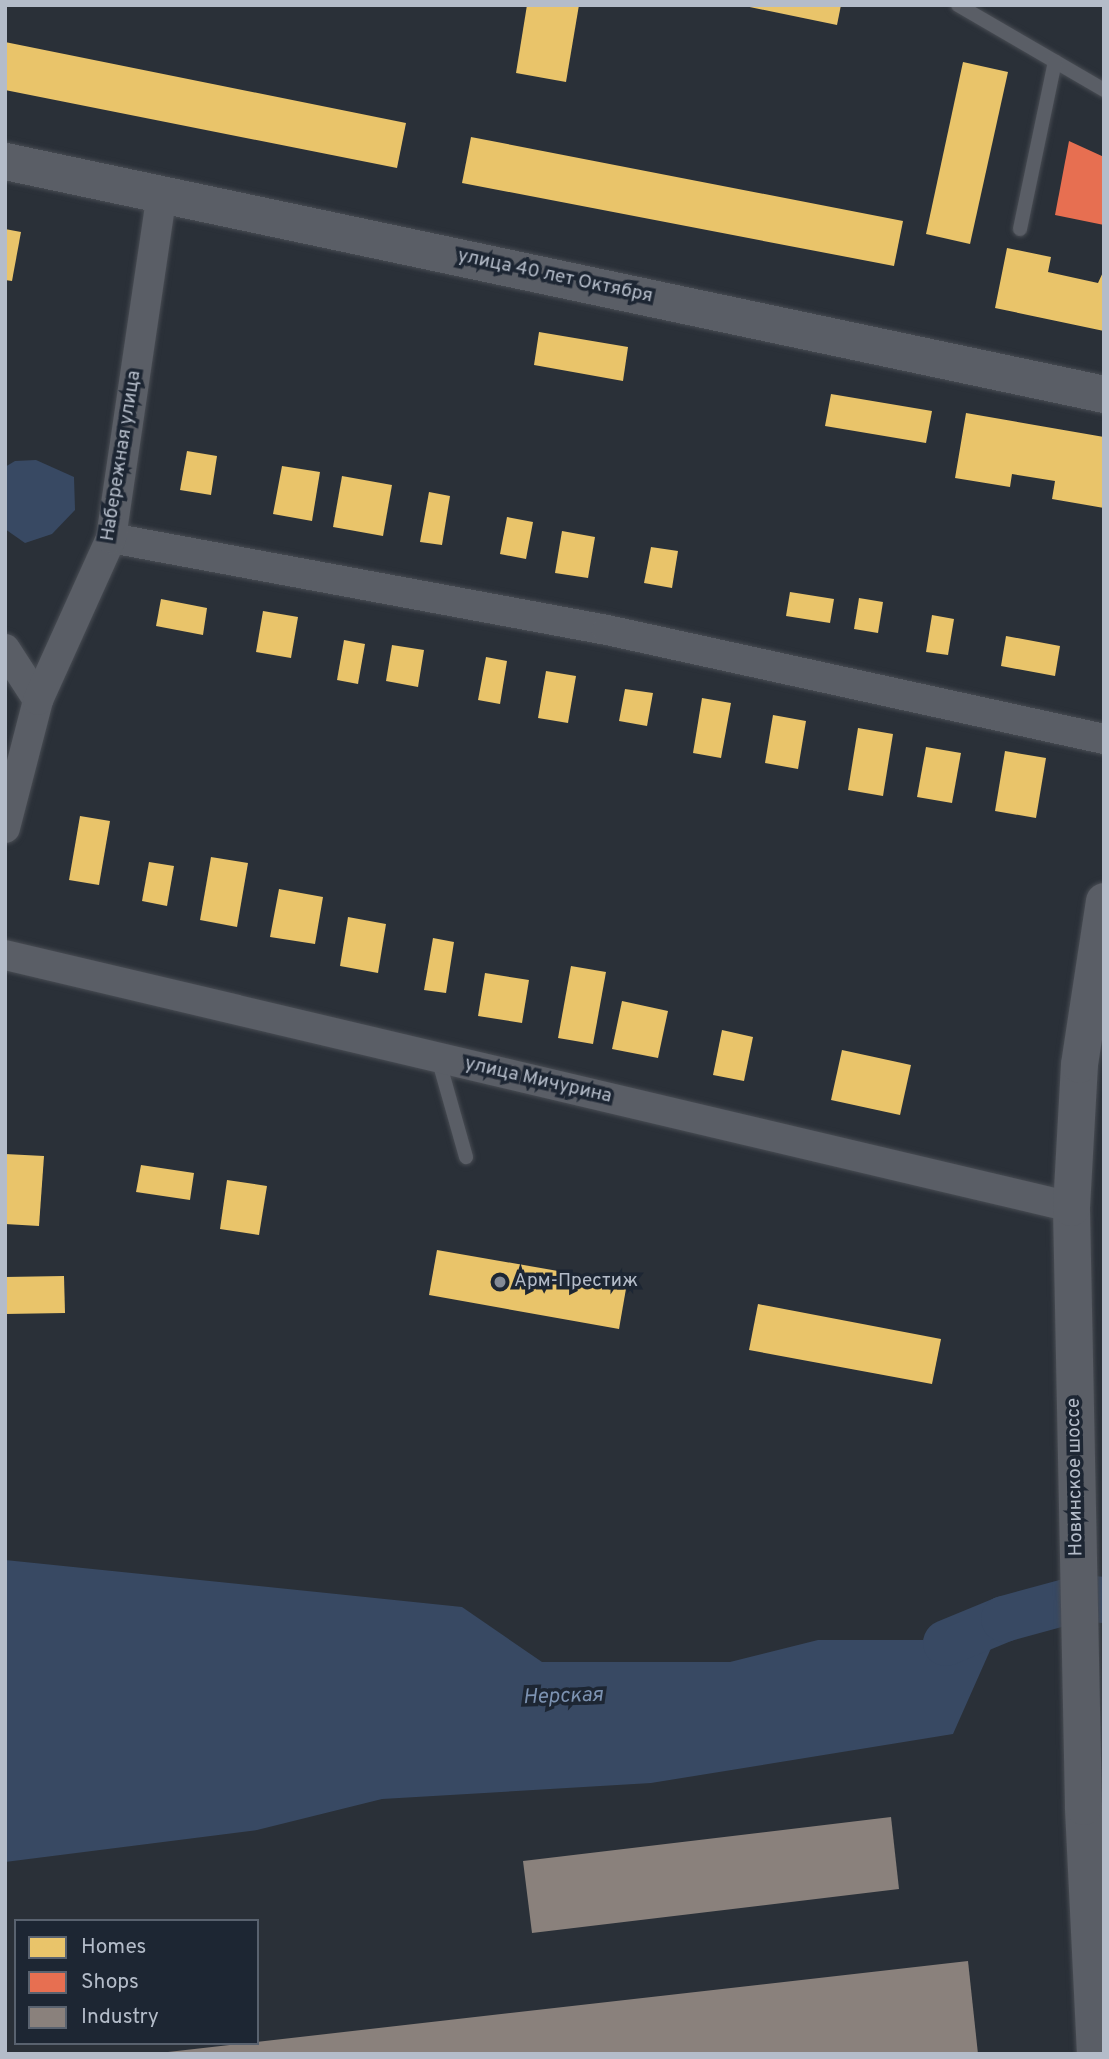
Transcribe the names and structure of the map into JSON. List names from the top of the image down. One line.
{"streets":{"street":["улица 40 лет Октября","Набережная улица","улица Мичурина","Новинское шоссе"]},"crossings":[["улица 40 лет Октября","Набережная улица"],["улица Мичурина","Новинское шоссе"]],"water":["Нерская"],"places":["Арм-Престиж"],"legend":["Homes","Shops","Industry"]}
